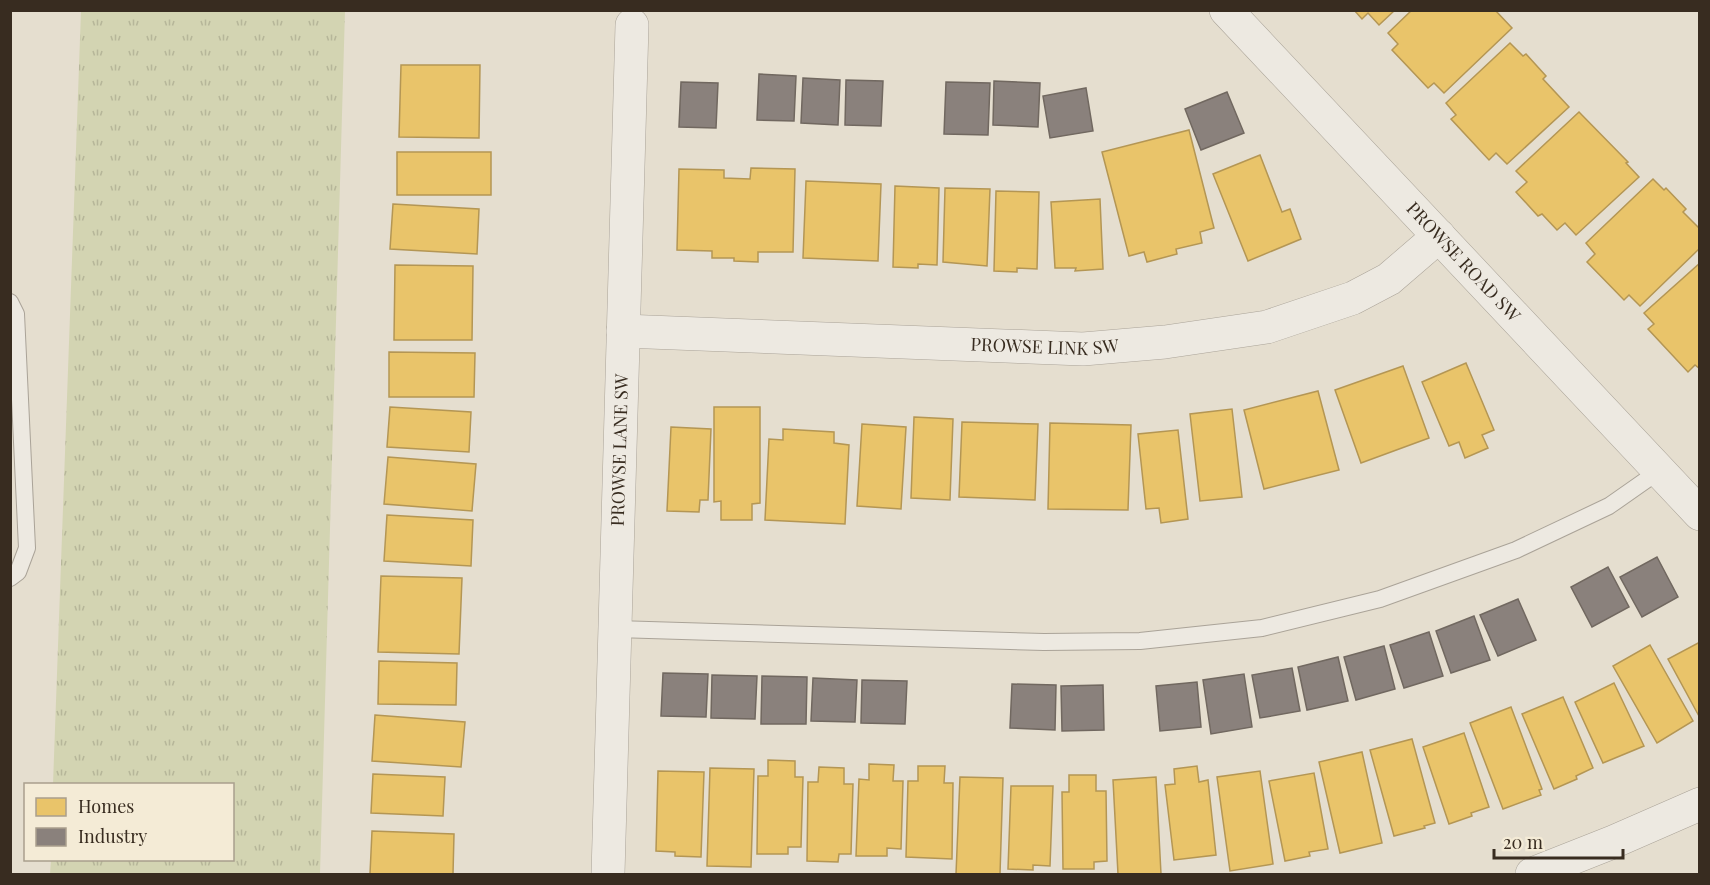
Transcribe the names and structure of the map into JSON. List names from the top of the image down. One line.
{"streets":{"street":["PROWSE ROAD SW","PROWSE LINK SW","PROWSE LANE SW"]},"crossings":[["PROWSE ROAD SW","PROWSE LINK SW"],["PROWSE LINK SW","PROWSE LANE SW"]],"legend":["Homes","Industry"],"scale_bar":"20 m"}
